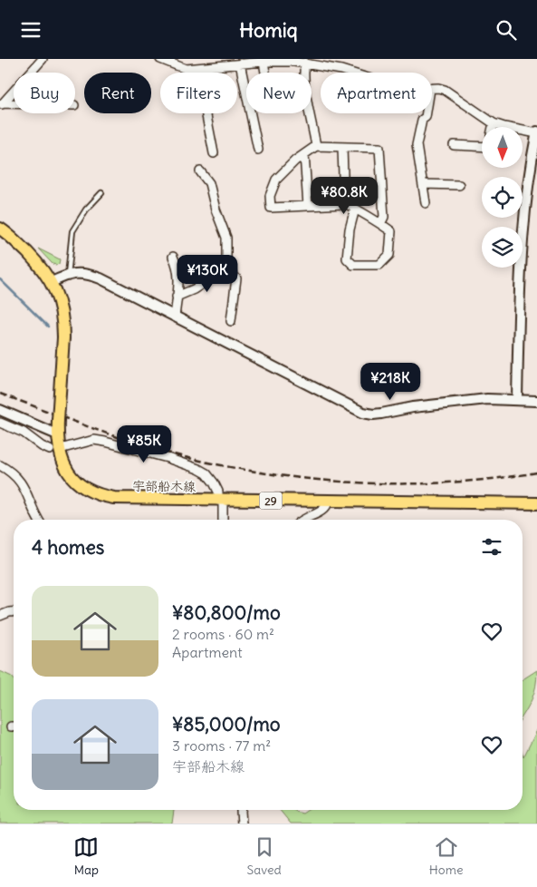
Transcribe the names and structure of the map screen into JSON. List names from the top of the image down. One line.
{"streets":{"main road":["宇部船木線","29"]},"north":"bottom","page":{"header":"Homiq","chip":["Buy","Rent","Filters","New","Apartment"],"price":["¥80.8K","¥130K","¥218K","¥85K"],"heading":"4 homes","list":[{"name":"¥80,800/mo","note":"2 rooms · 60 m² · Apartment"},{"name":"¥85,000/mo","note":"3 rooms · 77 m² · 宇部船木線"}],"tabs":["Map","Saved","Home"]}}
